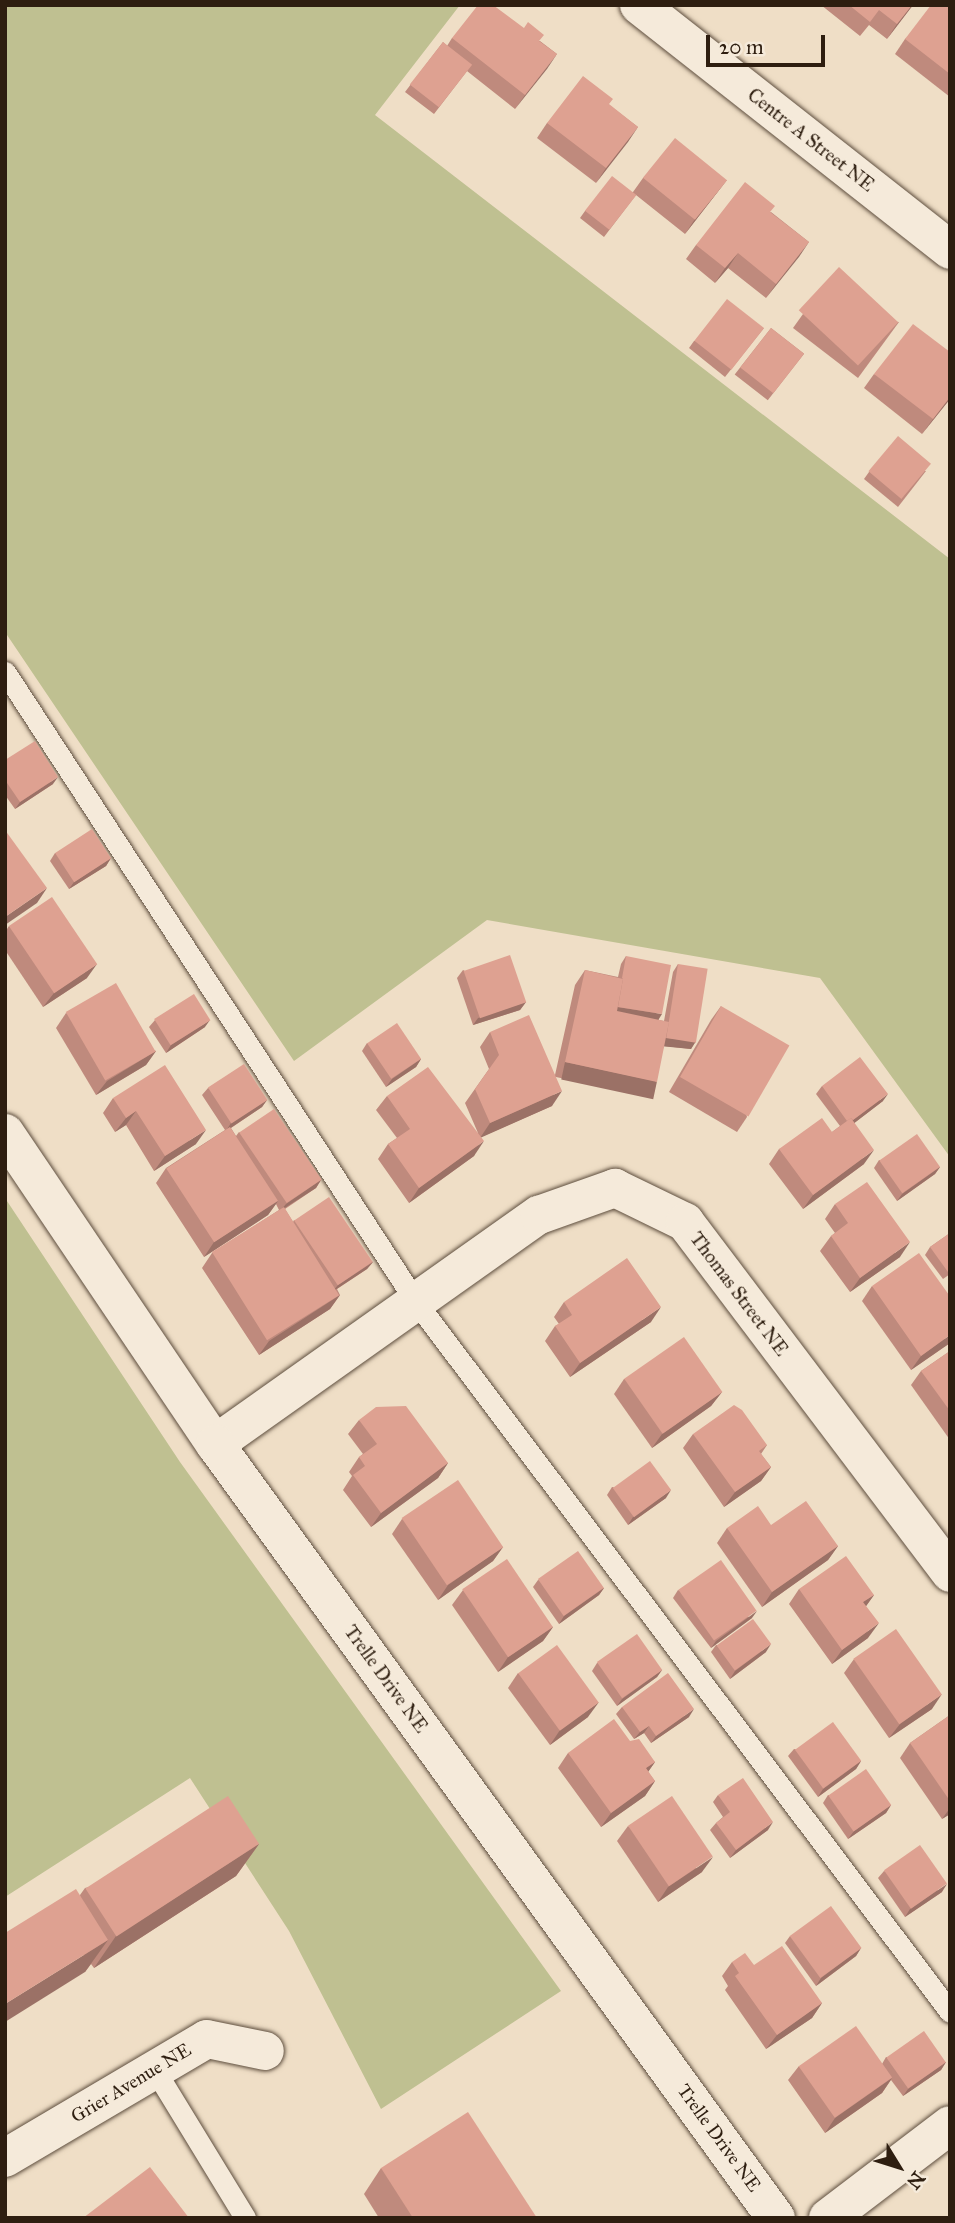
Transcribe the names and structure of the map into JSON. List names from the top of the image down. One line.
{"streets":{"street":["Centre A Street NE","Thomas Street NE","Trelle Drive NE","Grier Avenue NE"]},"crossings":[["Thomas Street NE","Trelle Drive NE"]],"scale_bar":"20 m","north":"bottom right"}
